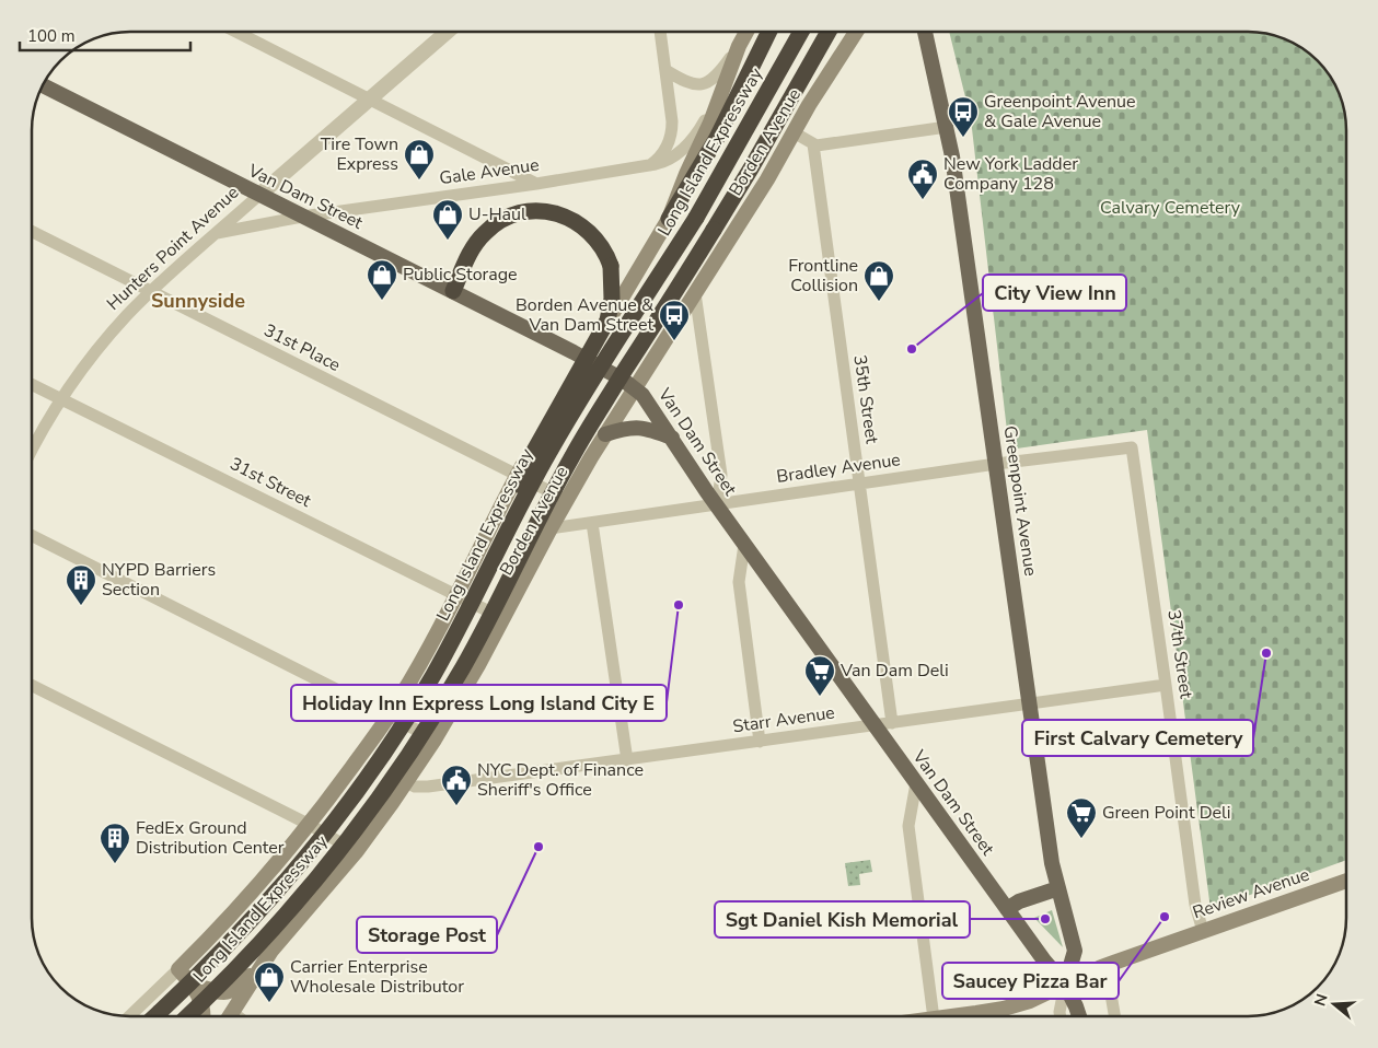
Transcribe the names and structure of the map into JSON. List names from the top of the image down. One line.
{"streets":{"highway":["Long Island Expressway"],"main road":["Borden Avenue","Van Dam Street","Greenpoint Avenue","Review Avenue"],"street":["Gale Avenue","Hunters Point Avenue","31st Place","35th Street","Bradley Avenue","31st Street","37th Street","Starr Avenue"]},"crossings":[["Borden Avenue","Gale Avenue"],["Borden Avenue","Van Dam Street"],["Borden Avenue","31st Place"],["Borden Avenue","Bradley Avenue"],["Borden Avenue","31st Street"],["Borden Avenue","Starr Avenue"],["Gale Avenue","Van Dam Street"],["Gale Avenue","Hunters Point Avenue"],["Van Dam Street","Hunters Point Avenue"],["Van Dam Street","Bradley Avenue"],["Van Dam Street","Greenpoint Avenue"],["Van Dam Street","Starr Avenue"],["Van Dam Street","Review Avenue"],["Hunters Point Avenue","31st Place"],["Hunters Point Avenue","31st Street"],["35th Street","Bradley Avenue"],["35th Street","Starr Avenue"],["Bradley Avenue","Greenpoint Avenue"],["Bradley Avenue","37th Street"],["Greenpoint Avenue","Starr Avenue"],["Greenpoint Avenue","Review Avenue"],["37th Street","Starr Avenue"],["37th Street","Review Avenue"]],"districts":["Sunnyside"],"parks":["Calvary Cemetery"],"places":{"bus stop":["Greenpoint Avenue & Gale Avenue","Borden Avenue & Van Dam Street"],"shop":["Tire Town Express","U-Haul","Public Storage","Frontline Collision","Carrier Enterprise Wholesale Distributor"],"public building":["New York Ladder Company 128","NYC Dept. of Finance Sheriff's Office"],"other":["City View Inn","Holiday Inn Express Long Island City E","First Calvary Cemetery","Storage Post","Saucey Pizza Bar","Sgt Daniel Kish Memorial"],"building":["NYPD Barriers Section","FedEx Ground Distribution Center"],"supermarket":["Van Dam Deli","Green Point Deli"]},"scale_bar":"100 m","north":"left"}
